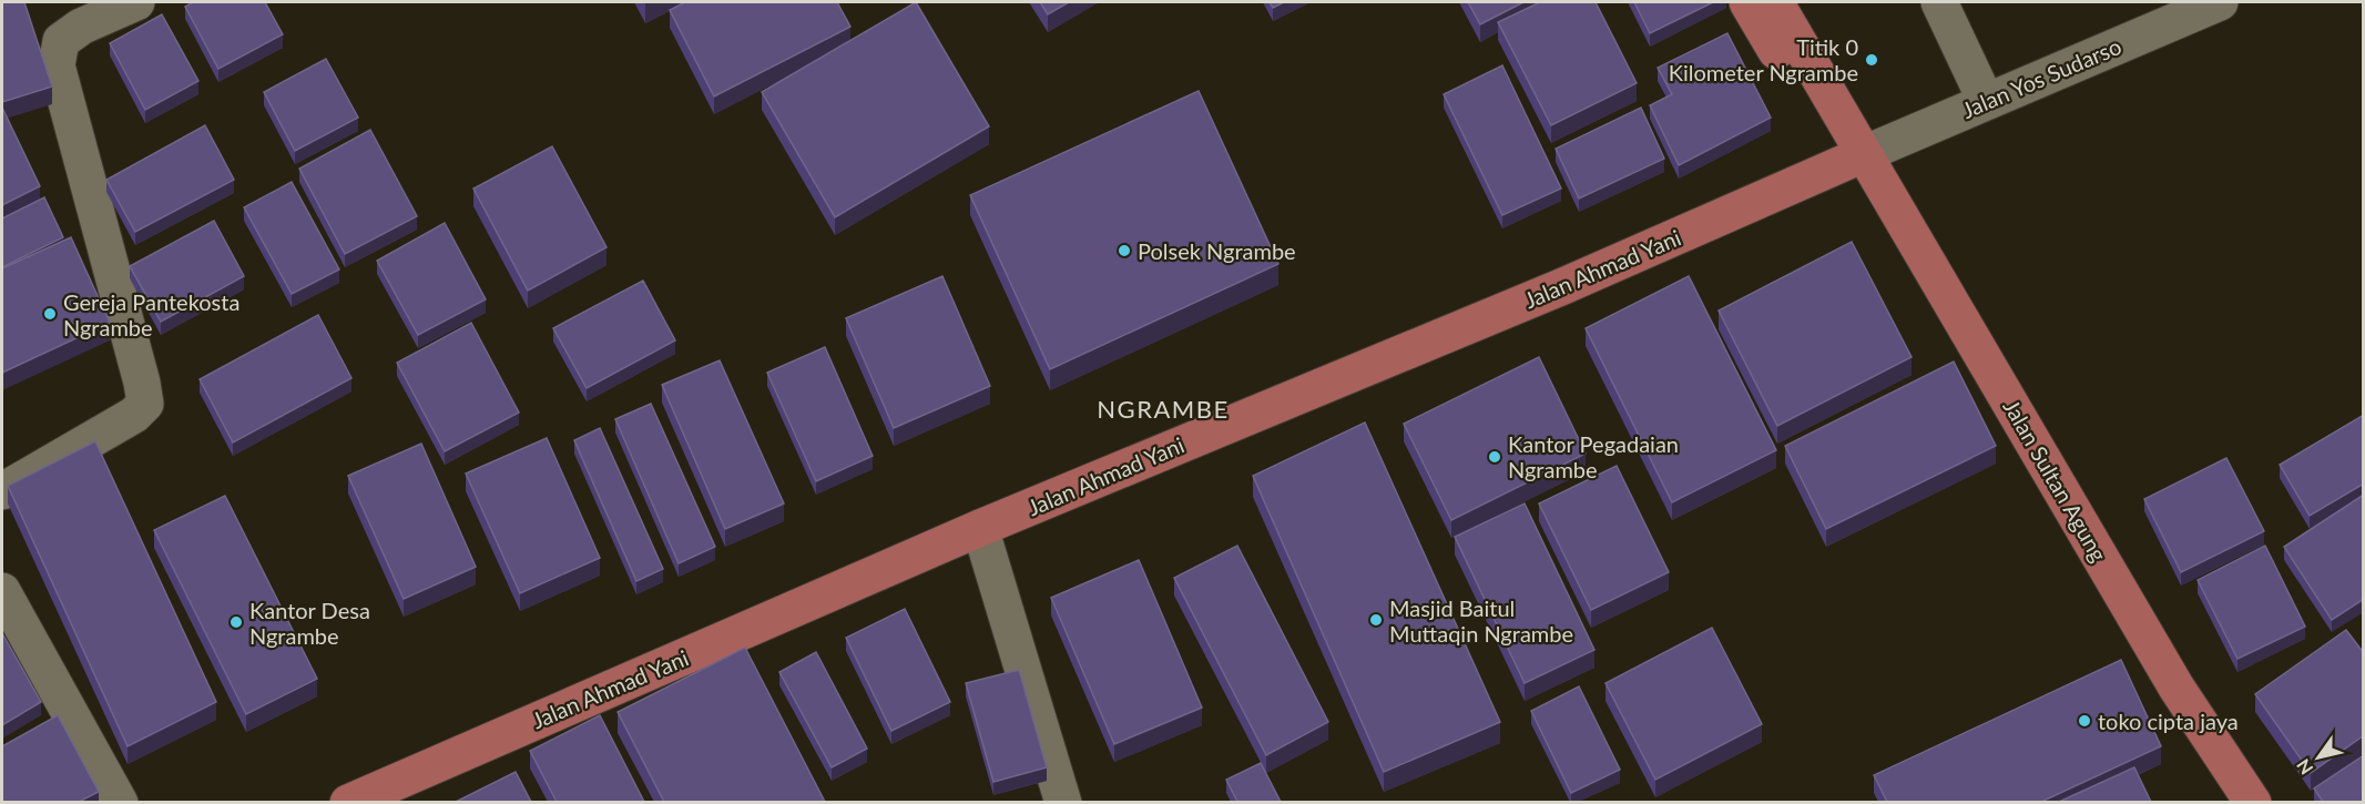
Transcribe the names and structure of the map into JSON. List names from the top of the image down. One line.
{"streets":{"main road":["Jalan Ahmad Yani","Jalan Sultan Agung"],"street":["Jalan Yos Sudarso"]},"crossings":[["Jalan Yos Sudarso","Jalan Ahmad Yani"],["Jalan Yos Sudarso","Jalan Sultan Agung"],["Jalan Ahmad Yani","Jalan Sultan Agung"]],"districts":["NGRAMBE"],"places":["Titik 0 Kilometer Ngrambe","Polsek Ngrambe","Gereja Pantekosta Ngrambe","Kantor Pegadaian Ngrambe","Masjid Baitul Muttaqin Ngrambe","Kantor Desa Ngrambe","toko cipta jaya"],"north":"bottom left"}
